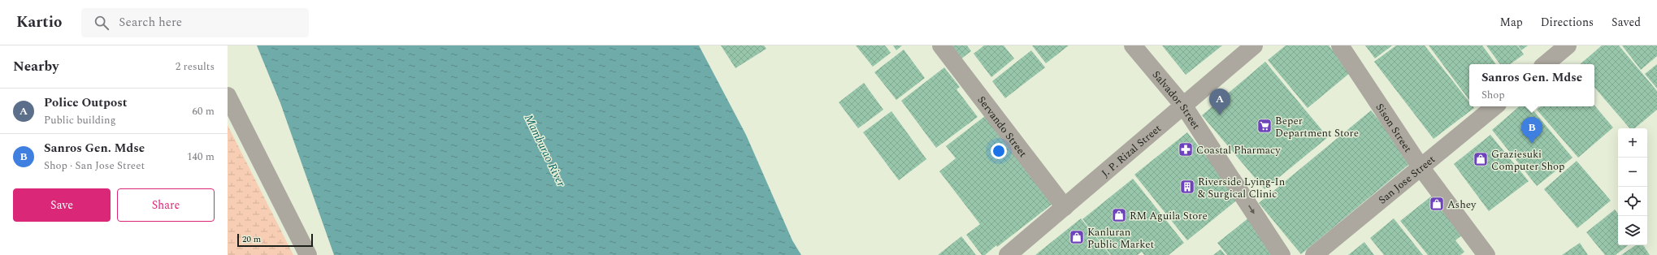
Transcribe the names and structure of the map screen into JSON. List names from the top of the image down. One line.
{"streets":{"street":["Salvador Street","Servando Street","Sison Street","J. P. Rizal Street","San Jose Street"]},"crossings":[["Salvador Street","J. P. Rizal Street"],["Servando Street","J. P. Rizal Street"],["Sison Street","San Jose Street"]],"one_way":["Salvador Street"],"water":["Mamburao River"],"places":{"supermarket":["Beper Department Store"],"pharmacy":["Coastal Pharmacy"],"shop":["Graziesuki Computer Shop","Ashey","RM Aguila Store","Kanluran Public Market"],"building":["Riverside Lying-In & Surgical Clinic"]},"scale_bar":"20 m","page":{"header":"Kartio","search":"Search here","nav":["Map","Directions","Saved"],"heading":["Nearby","2 results"],"popup":["Sanros Gen. Mdse","Shop"],"list":[{"mark":"A","name":"Police Outpost","note":"Public building","value":"60 m"},{"mark":"B","name":"Sanros Gen. Mdse","note":"Shop · San Jose Street","value":"140 m"}],"pins":["A","B"],"map_buttons":["+","−"],"buttons":["Save","Share"],"scale":"20 m"}}
